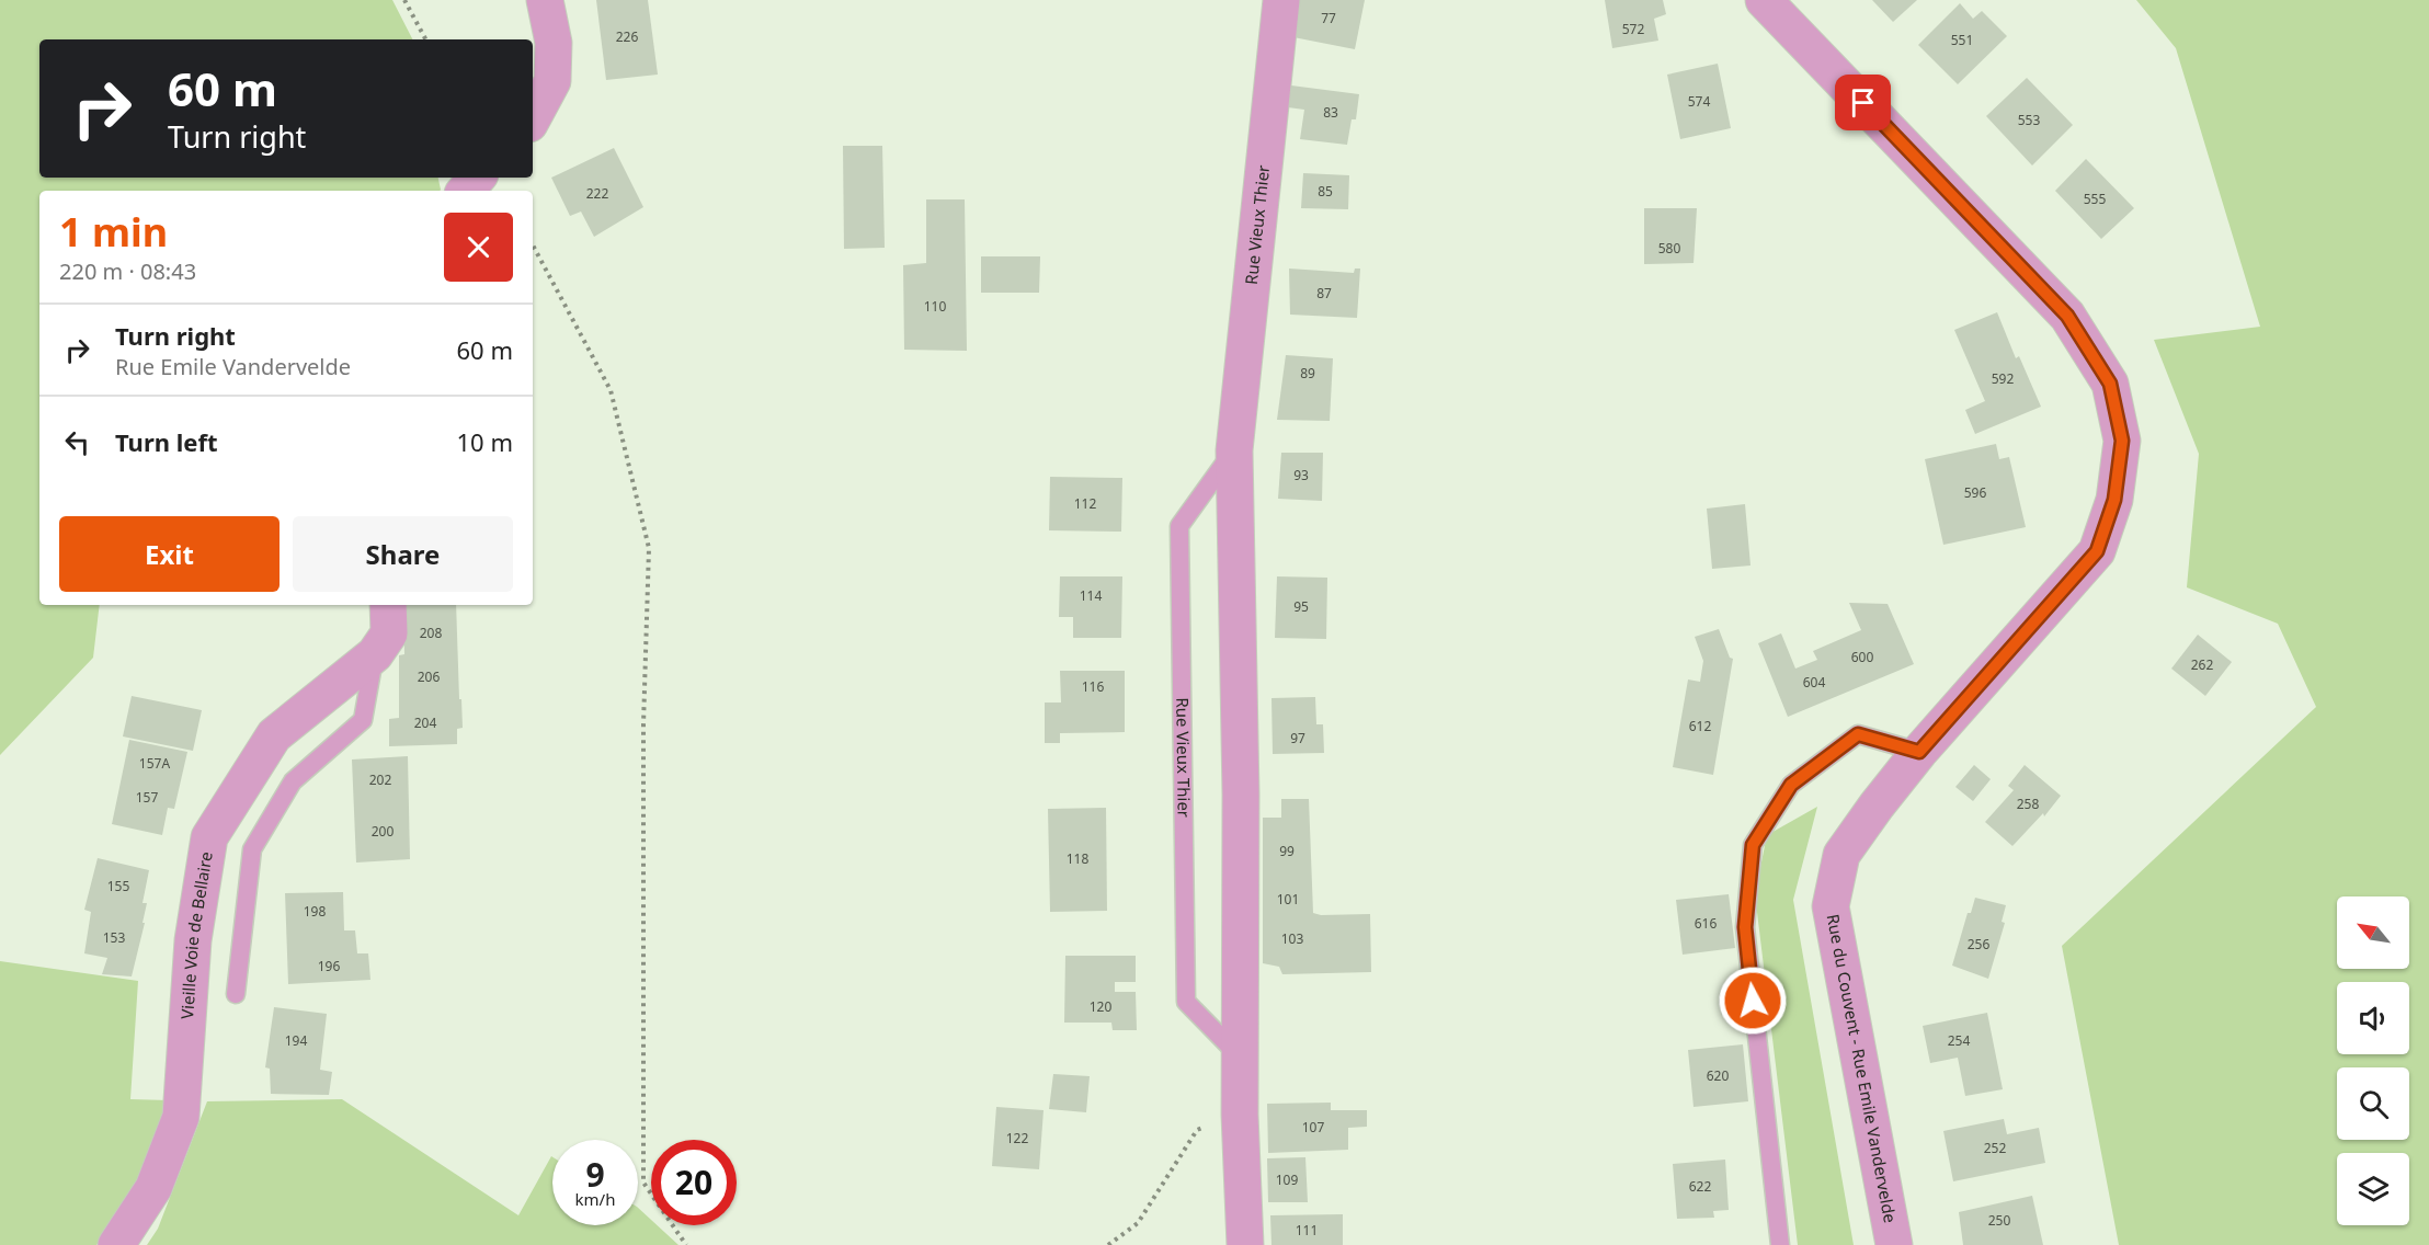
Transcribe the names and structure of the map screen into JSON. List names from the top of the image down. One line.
{"streets":{"street":["Rue Vieux Thier","Vieille Voie de Bellaire","Rue du Couvent - Rue Emile Vandervelde"]},"house_numbers":["77","572","226","551","574","83","553","85","222","555","580","87","110","89","592","93","596","112","114","95","208","600","262","206","604","116","204","612","97","157A","202","157","258","200","99","118","155","101","198","616","153","103","256","196","120","194","254","620","107","122","252","109","622","250","111"],"north":"top left","page":{"turn":["60 m","Turn right"],"heading":["1 min","220 m · 08:43"],"list":[{"name":"Turn right","note":"Rue Emile Vandervelde","value":"60 m"},{"name":"Turn left","value":"10 m"}],"buttons":["Exit","Share"],"speed":"9 km/h","limit":"20"}}
